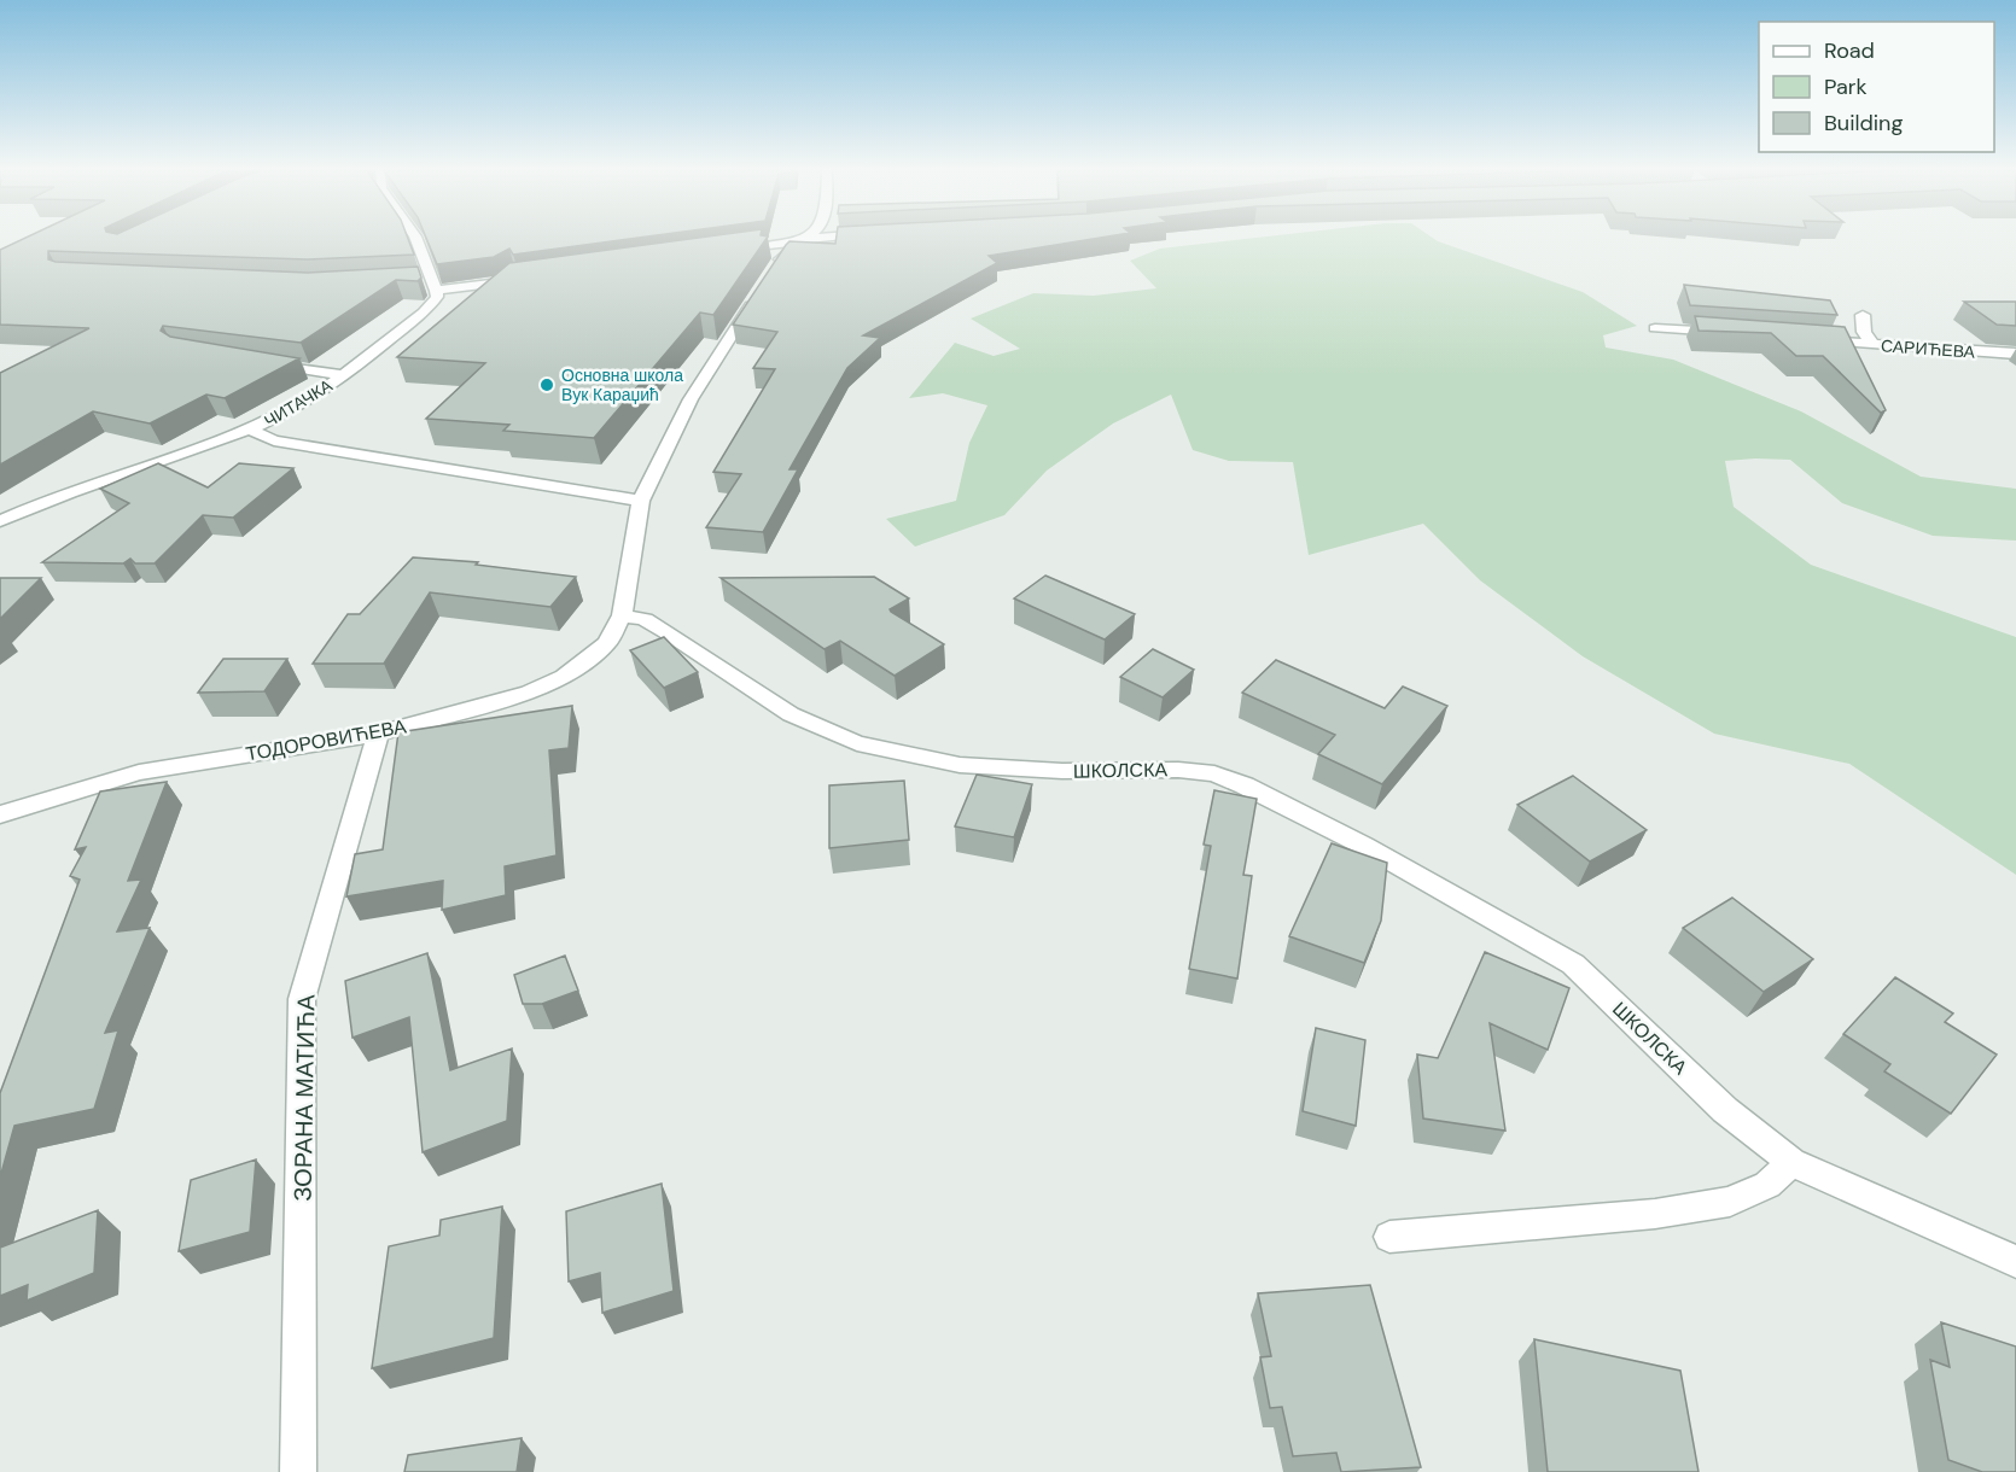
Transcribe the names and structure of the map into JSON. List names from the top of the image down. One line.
{"streets":{"street":["САРИЋЕВА","ЧИТАЧКА","ТОДОРОВИЋЕВА","ШКОЛСКА","ЗОРАНА МАТИЋА"]},"crossings":[["ТОДОРОВИЋЕВА","ШКОЛСКА"],["ТОДОРОВИЋЕВА","ЗОРАНА МАТИЋА"]],"places":["Основна школа Вук Караџић"],"legend":["Road","Park","Building"]}
